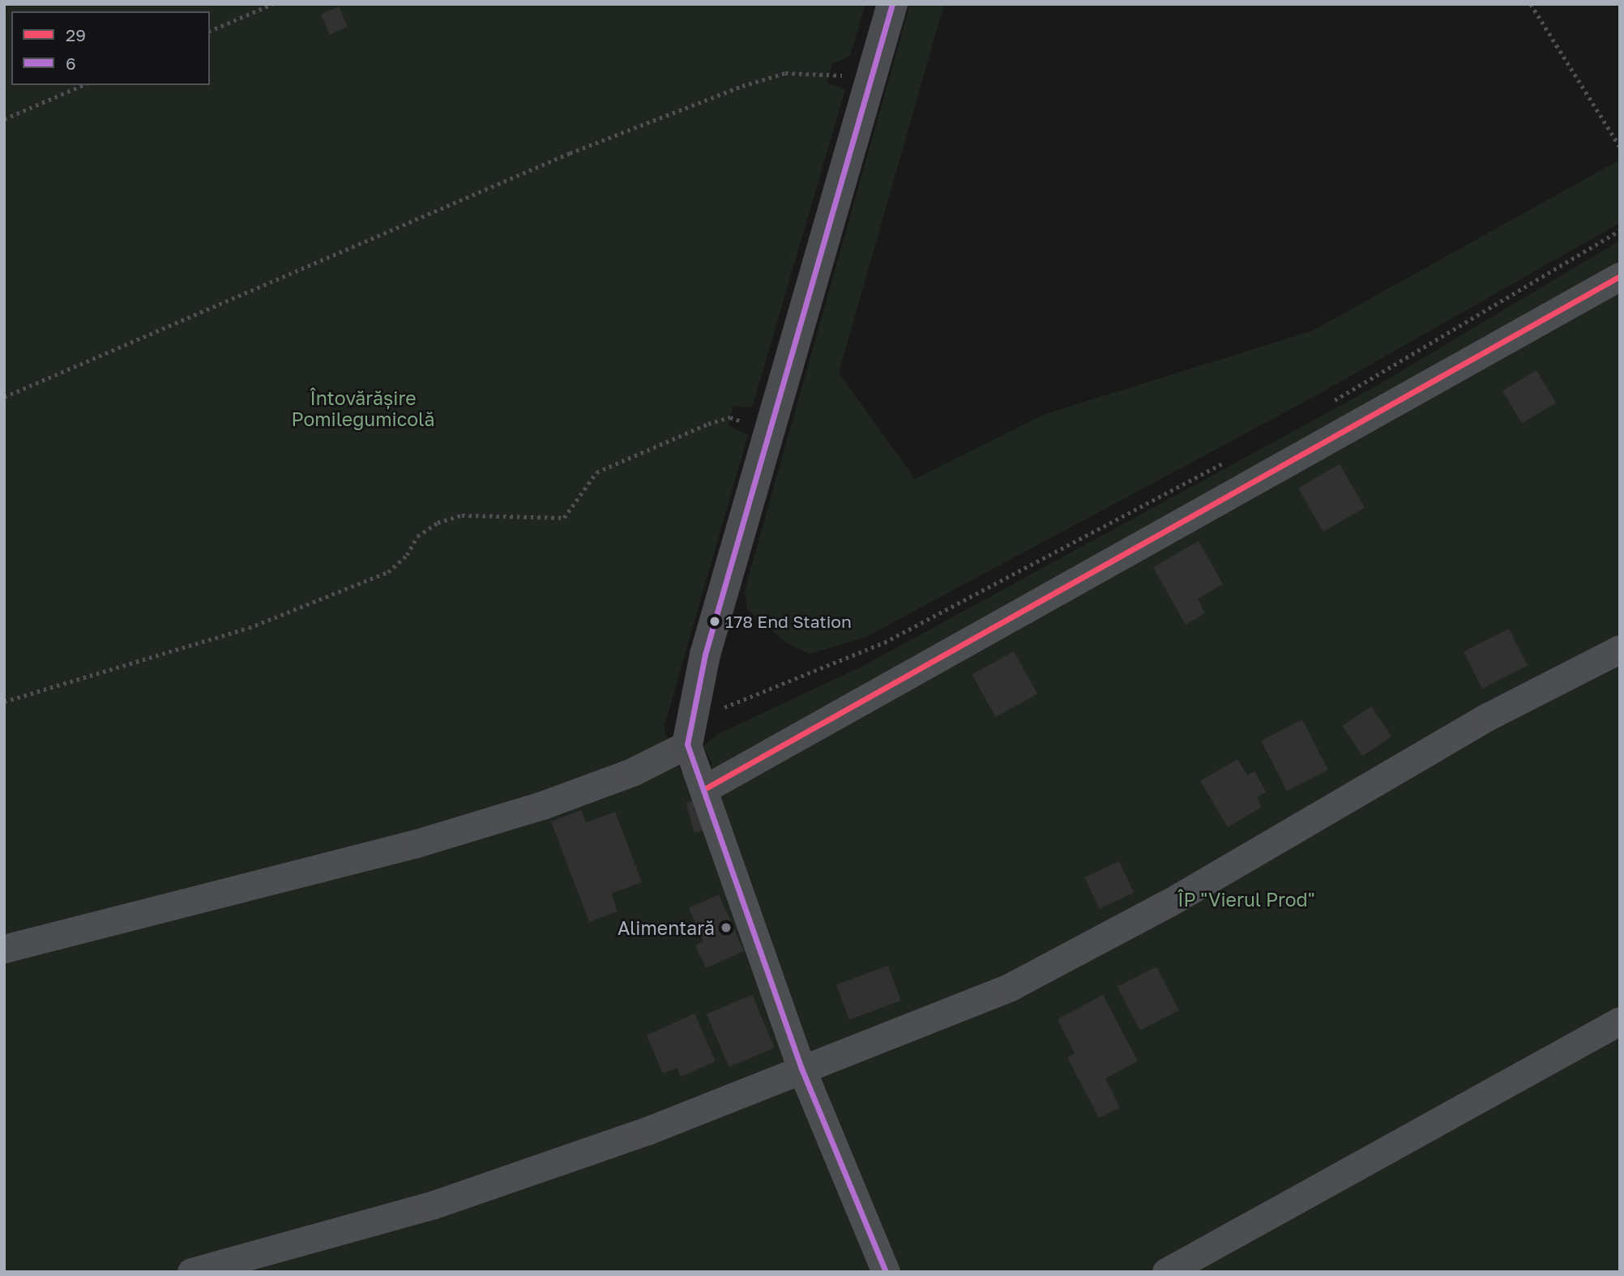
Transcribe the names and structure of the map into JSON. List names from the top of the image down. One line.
{"parks":["Întovărășire Pomilegumicolă","ÎP \"Vierul Prod\""],"places":["178 End Station","Alimentară"],"lines":["transit line 6","transit line 29"],"legend":["29","6"]}
